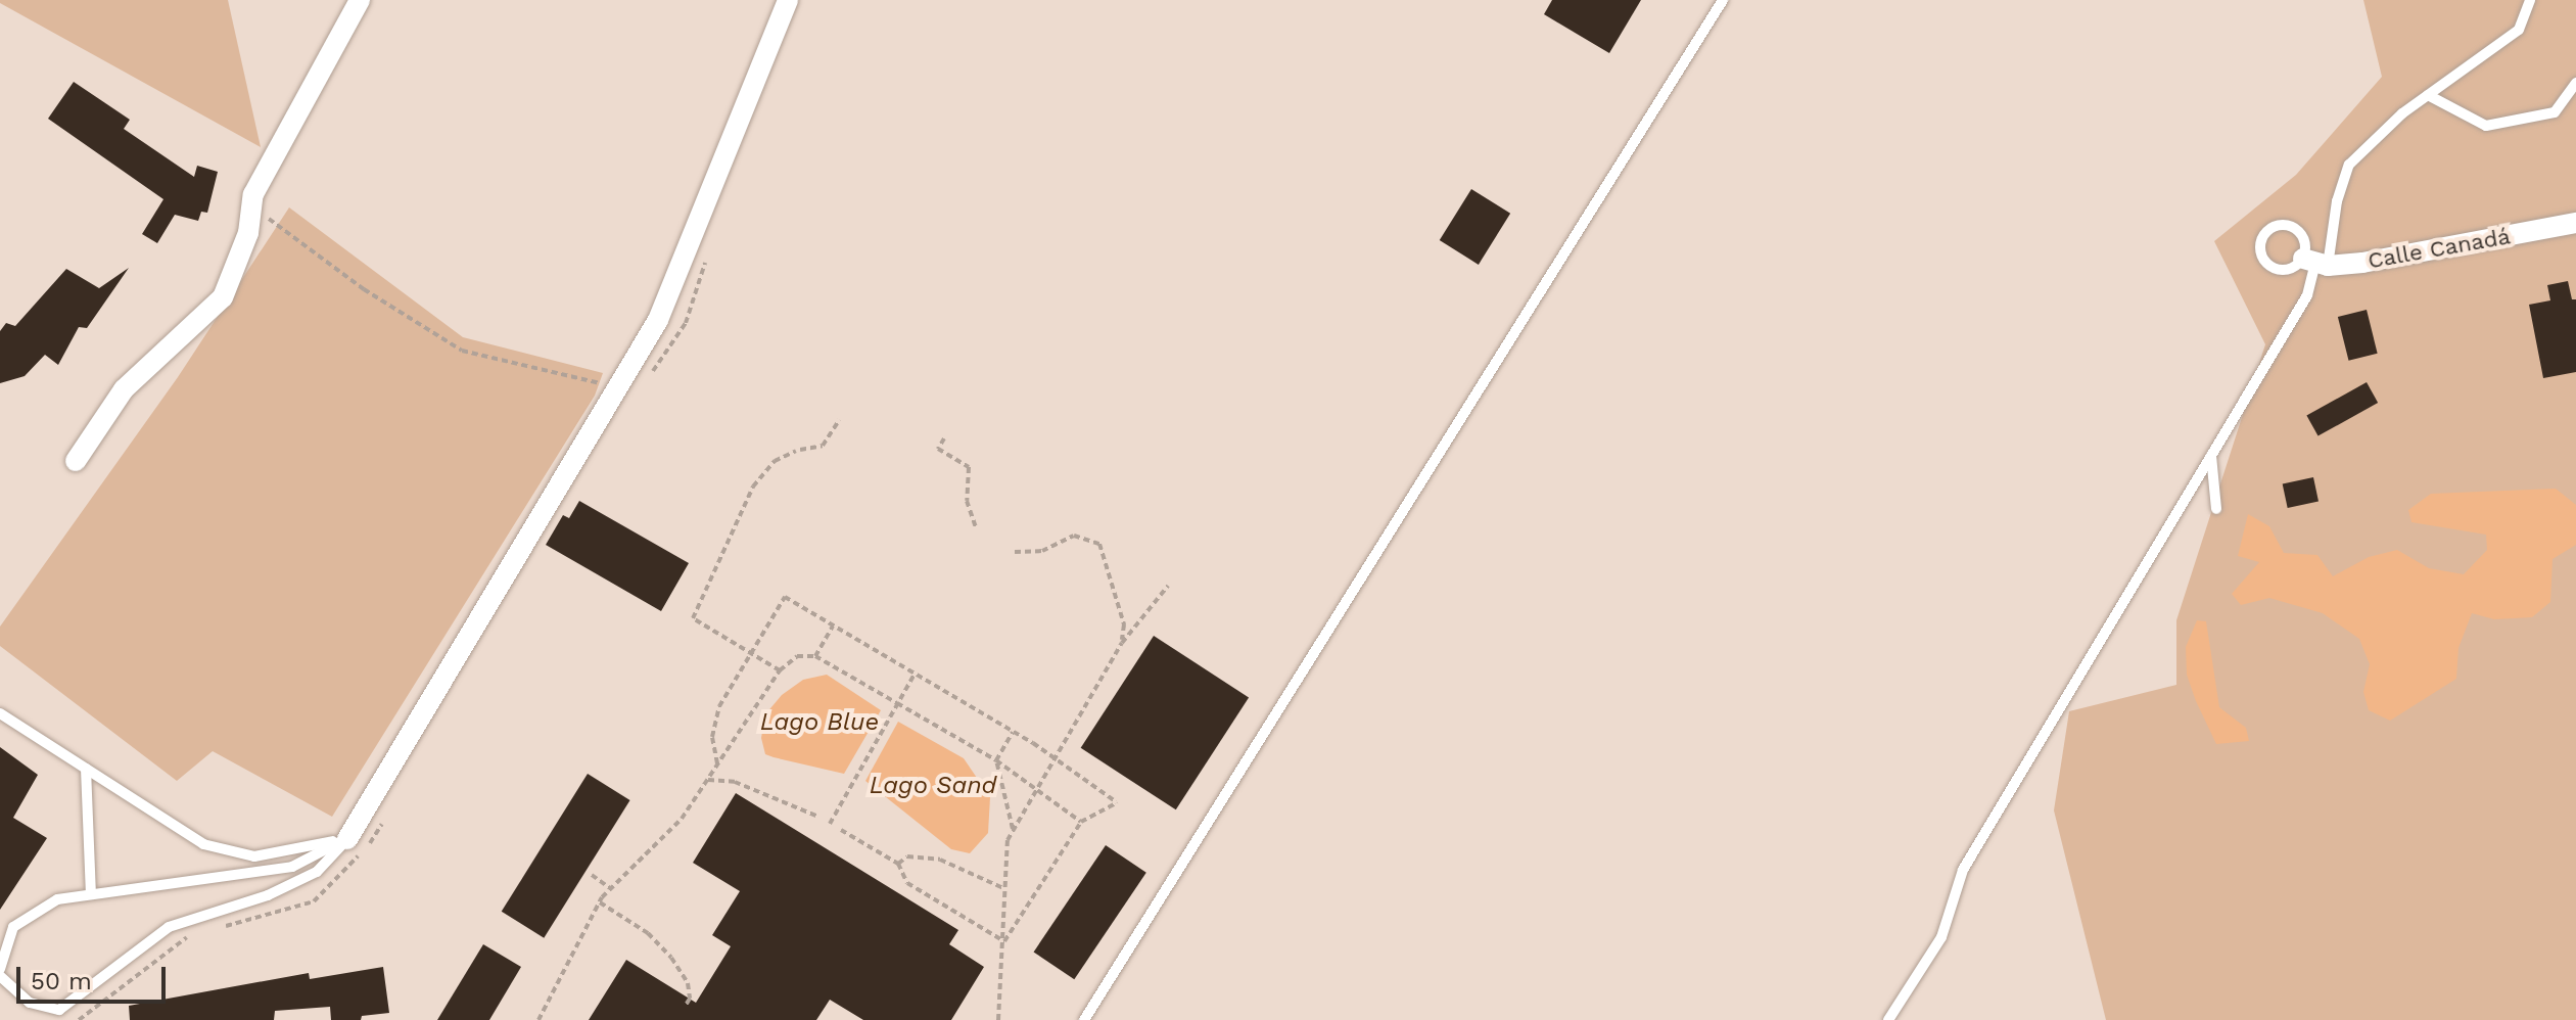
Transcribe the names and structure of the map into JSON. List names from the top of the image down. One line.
{"streets":{"street":["Calle Canadá"]},"water":["Lago Blue","Lago Sand"],"scale_bar":"50 m"}
